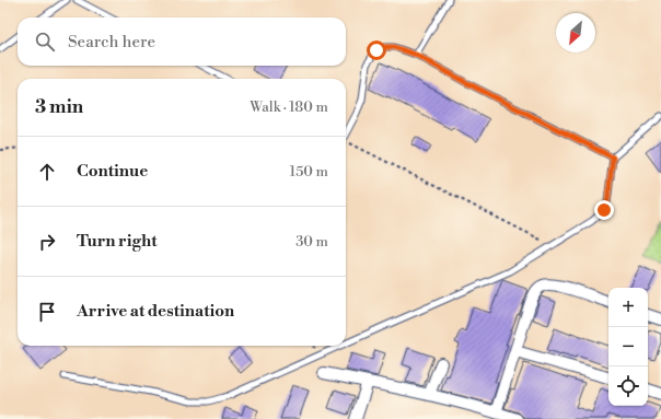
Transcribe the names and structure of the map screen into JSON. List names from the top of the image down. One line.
{"north":"bottom left","page":{"search":"Search here","heading":["3 min","Walk · 180 m"],"list":[["Continue","150 m"],["Turn right","30 m"],"Arrive at destination"],"map_buttons":["+","−"]}}
